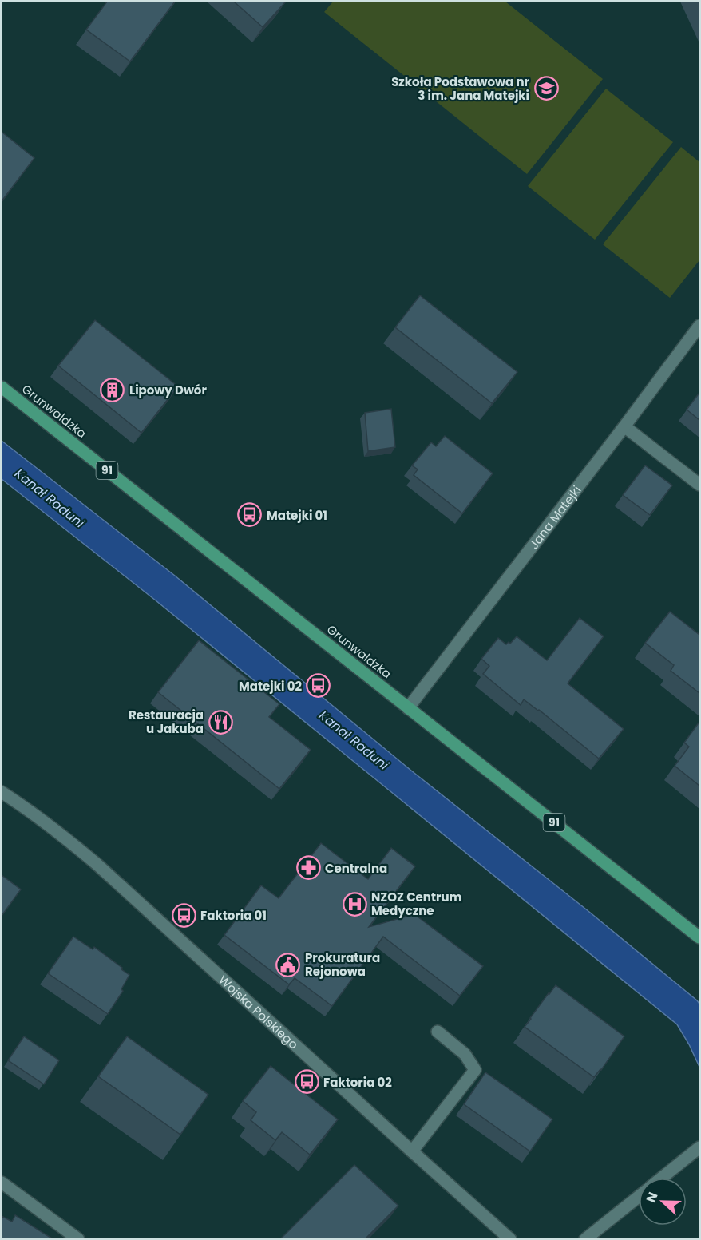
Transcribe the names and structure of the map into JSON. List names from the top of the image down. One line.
{"streets":{"main road":["Grunwaldzka","91"],"street":["Jana Matejki","Wojska Polskiego"]},"crossings":[["Grunwaldzka","Jana Matejki"]],"water":["Kanał Raduni"],"places":{"school or university":["Szkoła Podstawowa nr 3 im. Jana Matejki"],"building":["Lipowy Dwór"],"bus stop":["Matejki 01","Matejki 02","Faktoria 01","Faktoria 02"],"restaurant":["Restauracja u Jakuba"],"pharmacy":["Centralna"],"hospital":["NZOZ Centrum Medyczne"],"public building":["Prokuratura Rejonowa"]},"north":"left"}
